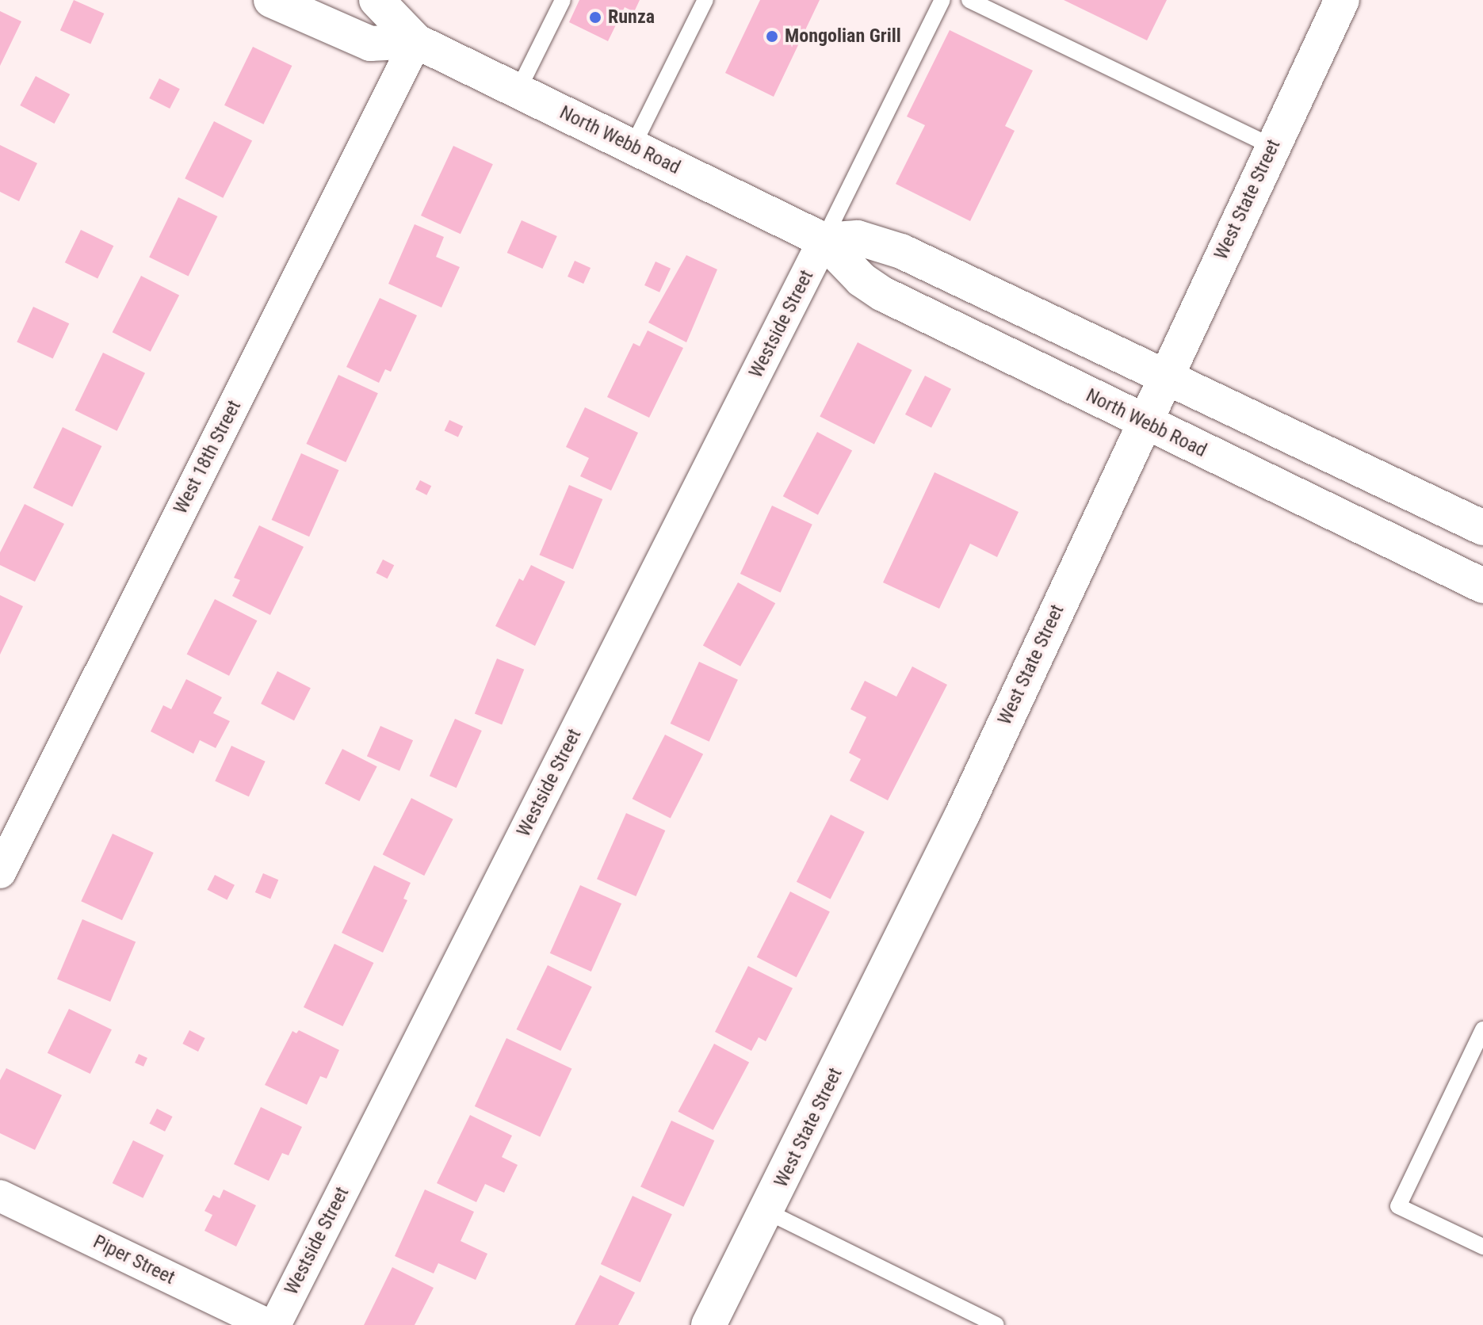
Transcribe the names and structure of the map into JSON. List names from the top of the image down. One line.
{"streets":{"main road":["North Webb Road","West State Street"],"street":["Westside Street","West 18th Street","Piper Street"]},"crossings":[["North Webb Road","West State Street"],["North Webb Road","Westside Street"],["North Webb Road","West 18th Street"]],"places":["Runza","Mongolian Grill"]}
